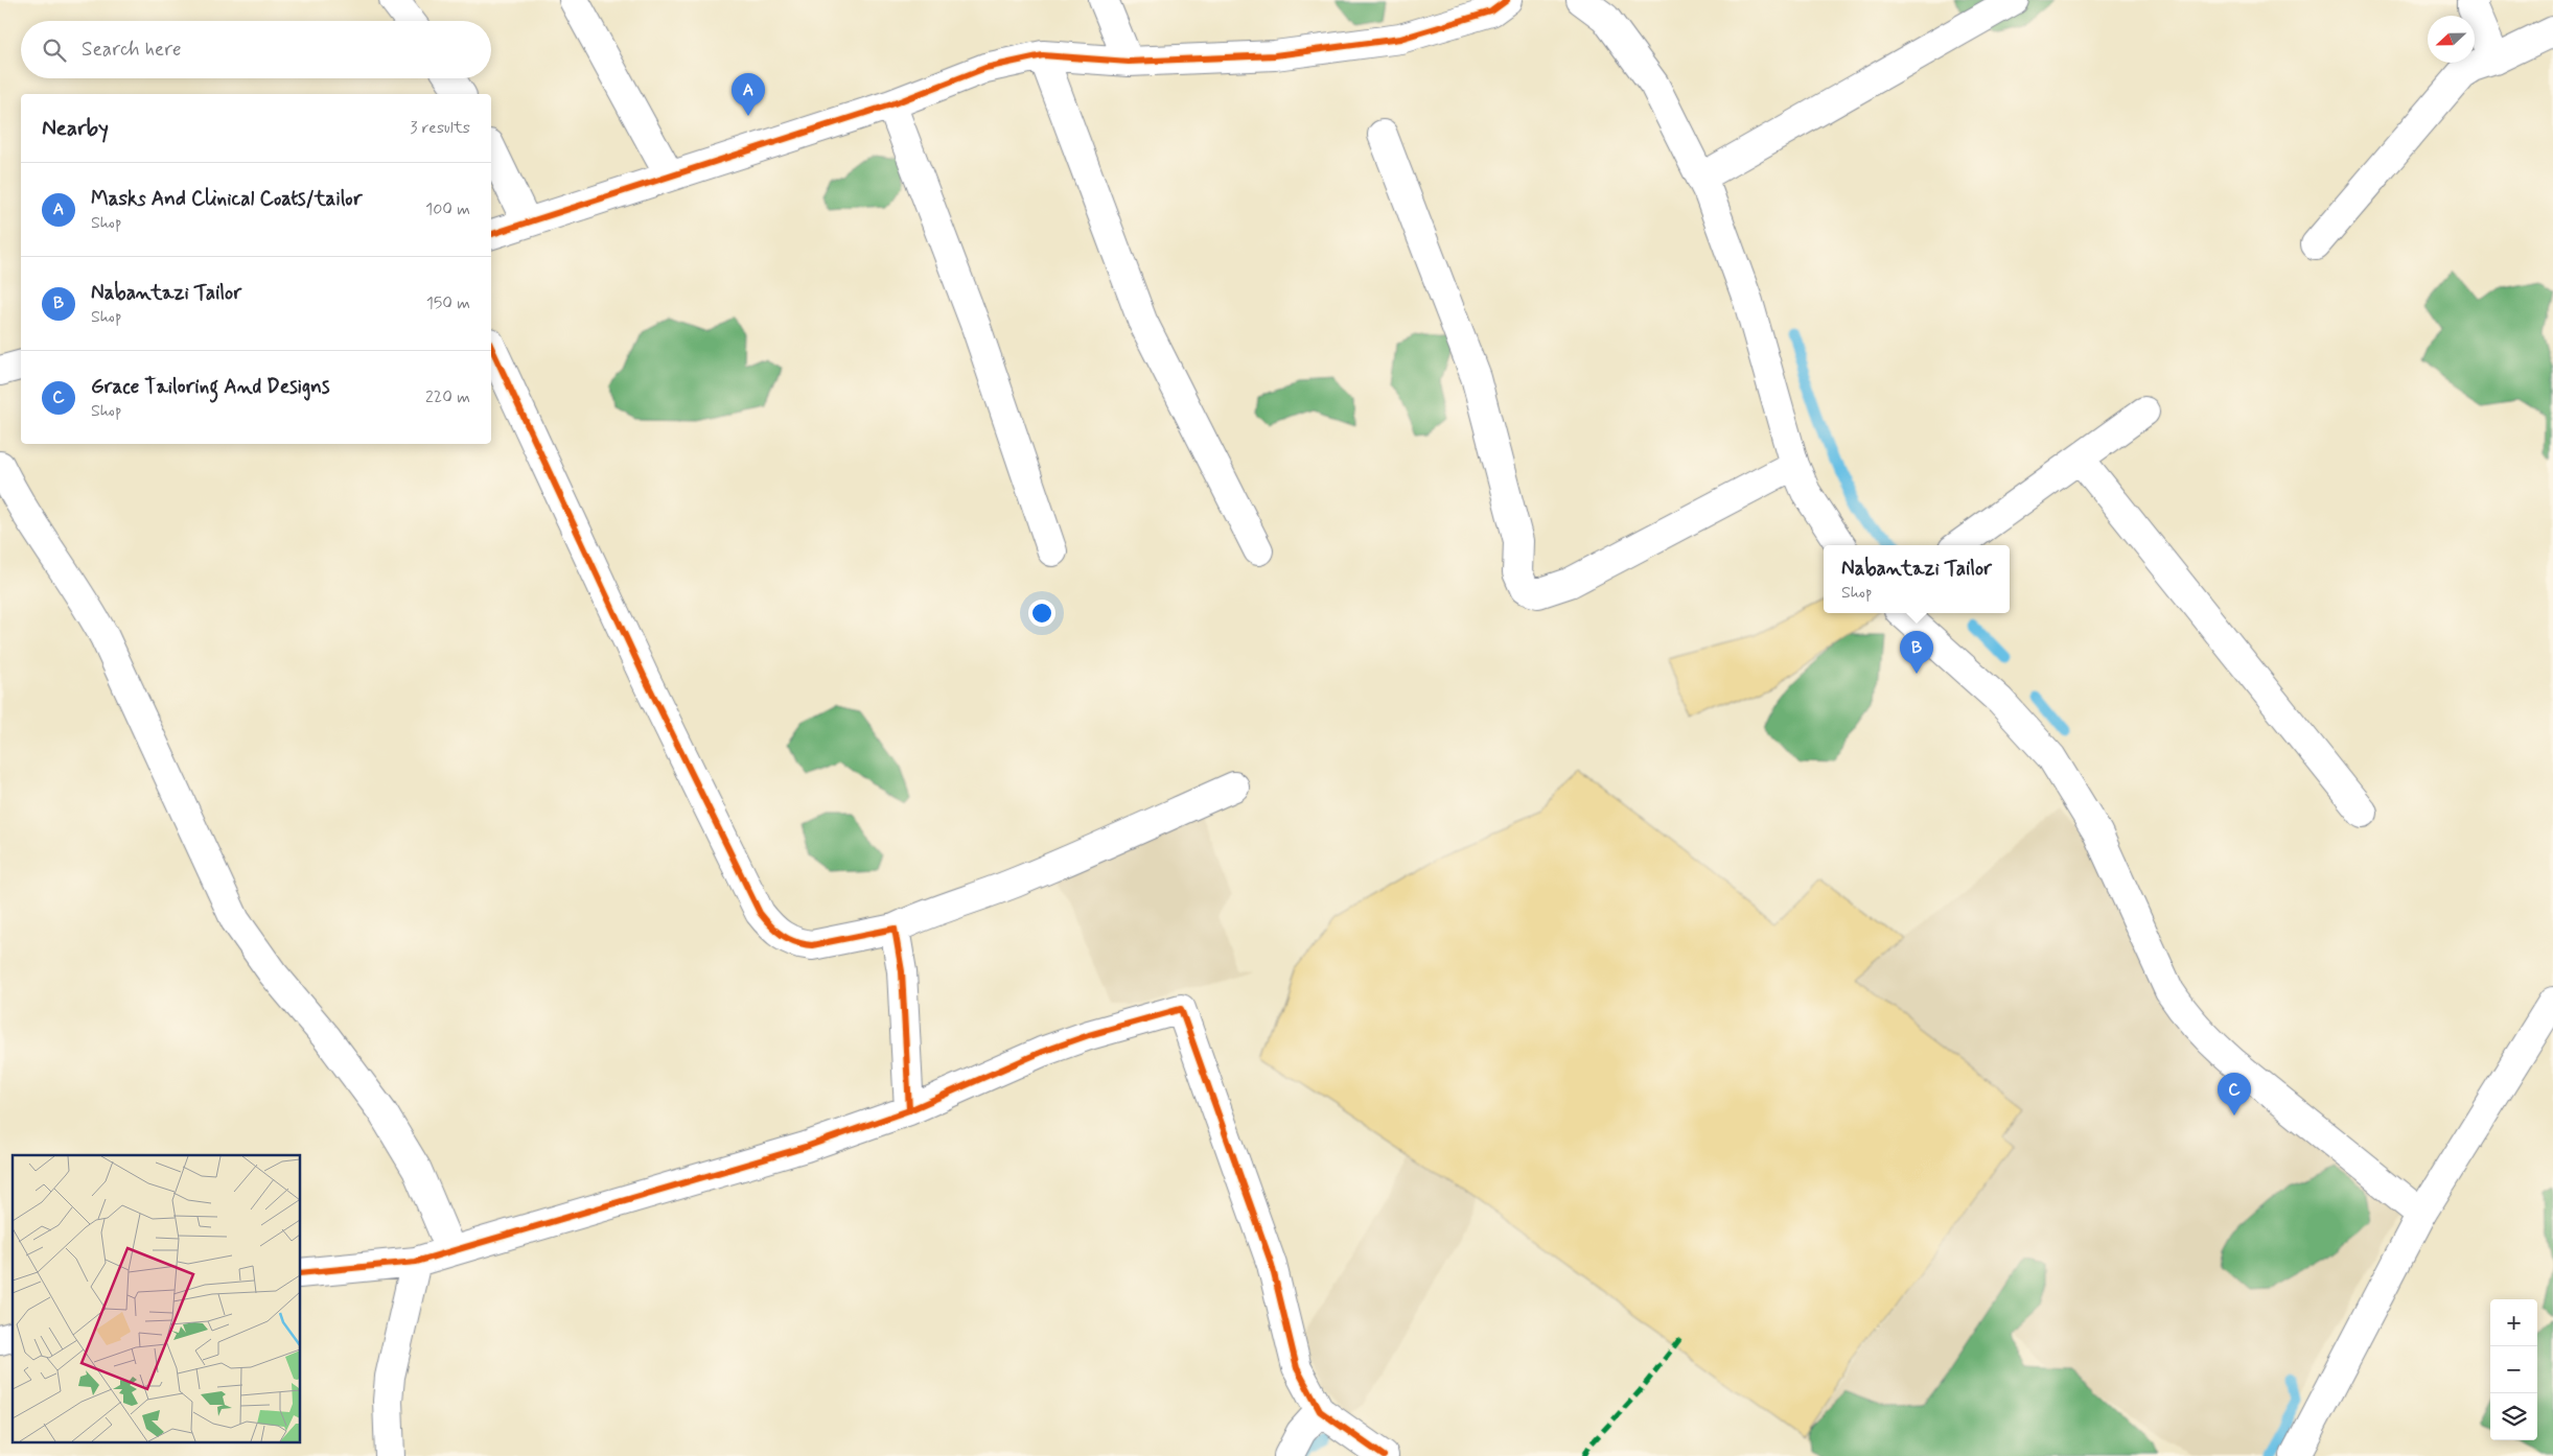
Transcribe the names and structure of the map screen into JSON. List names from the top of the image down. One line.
{"north":"left","page":{"search":"Search here","pins":["A","B","C"],"heading":["Nearby","3 results"],"list":[{"mark":"A","name":"Masks And Clinical Coats/tailor","note":"Shop","value":"100 m"},{"mark":"B","name":"Nabantazi Tailor","note":"Shop","value":"150 m"},{"mark":"C","name":"Grace Tailoring And Designs","note":"Shop","value":"220 m"}],"popup":["Nabantazi Tailor","Shop"],"map_buttons":["+","−"]}}
